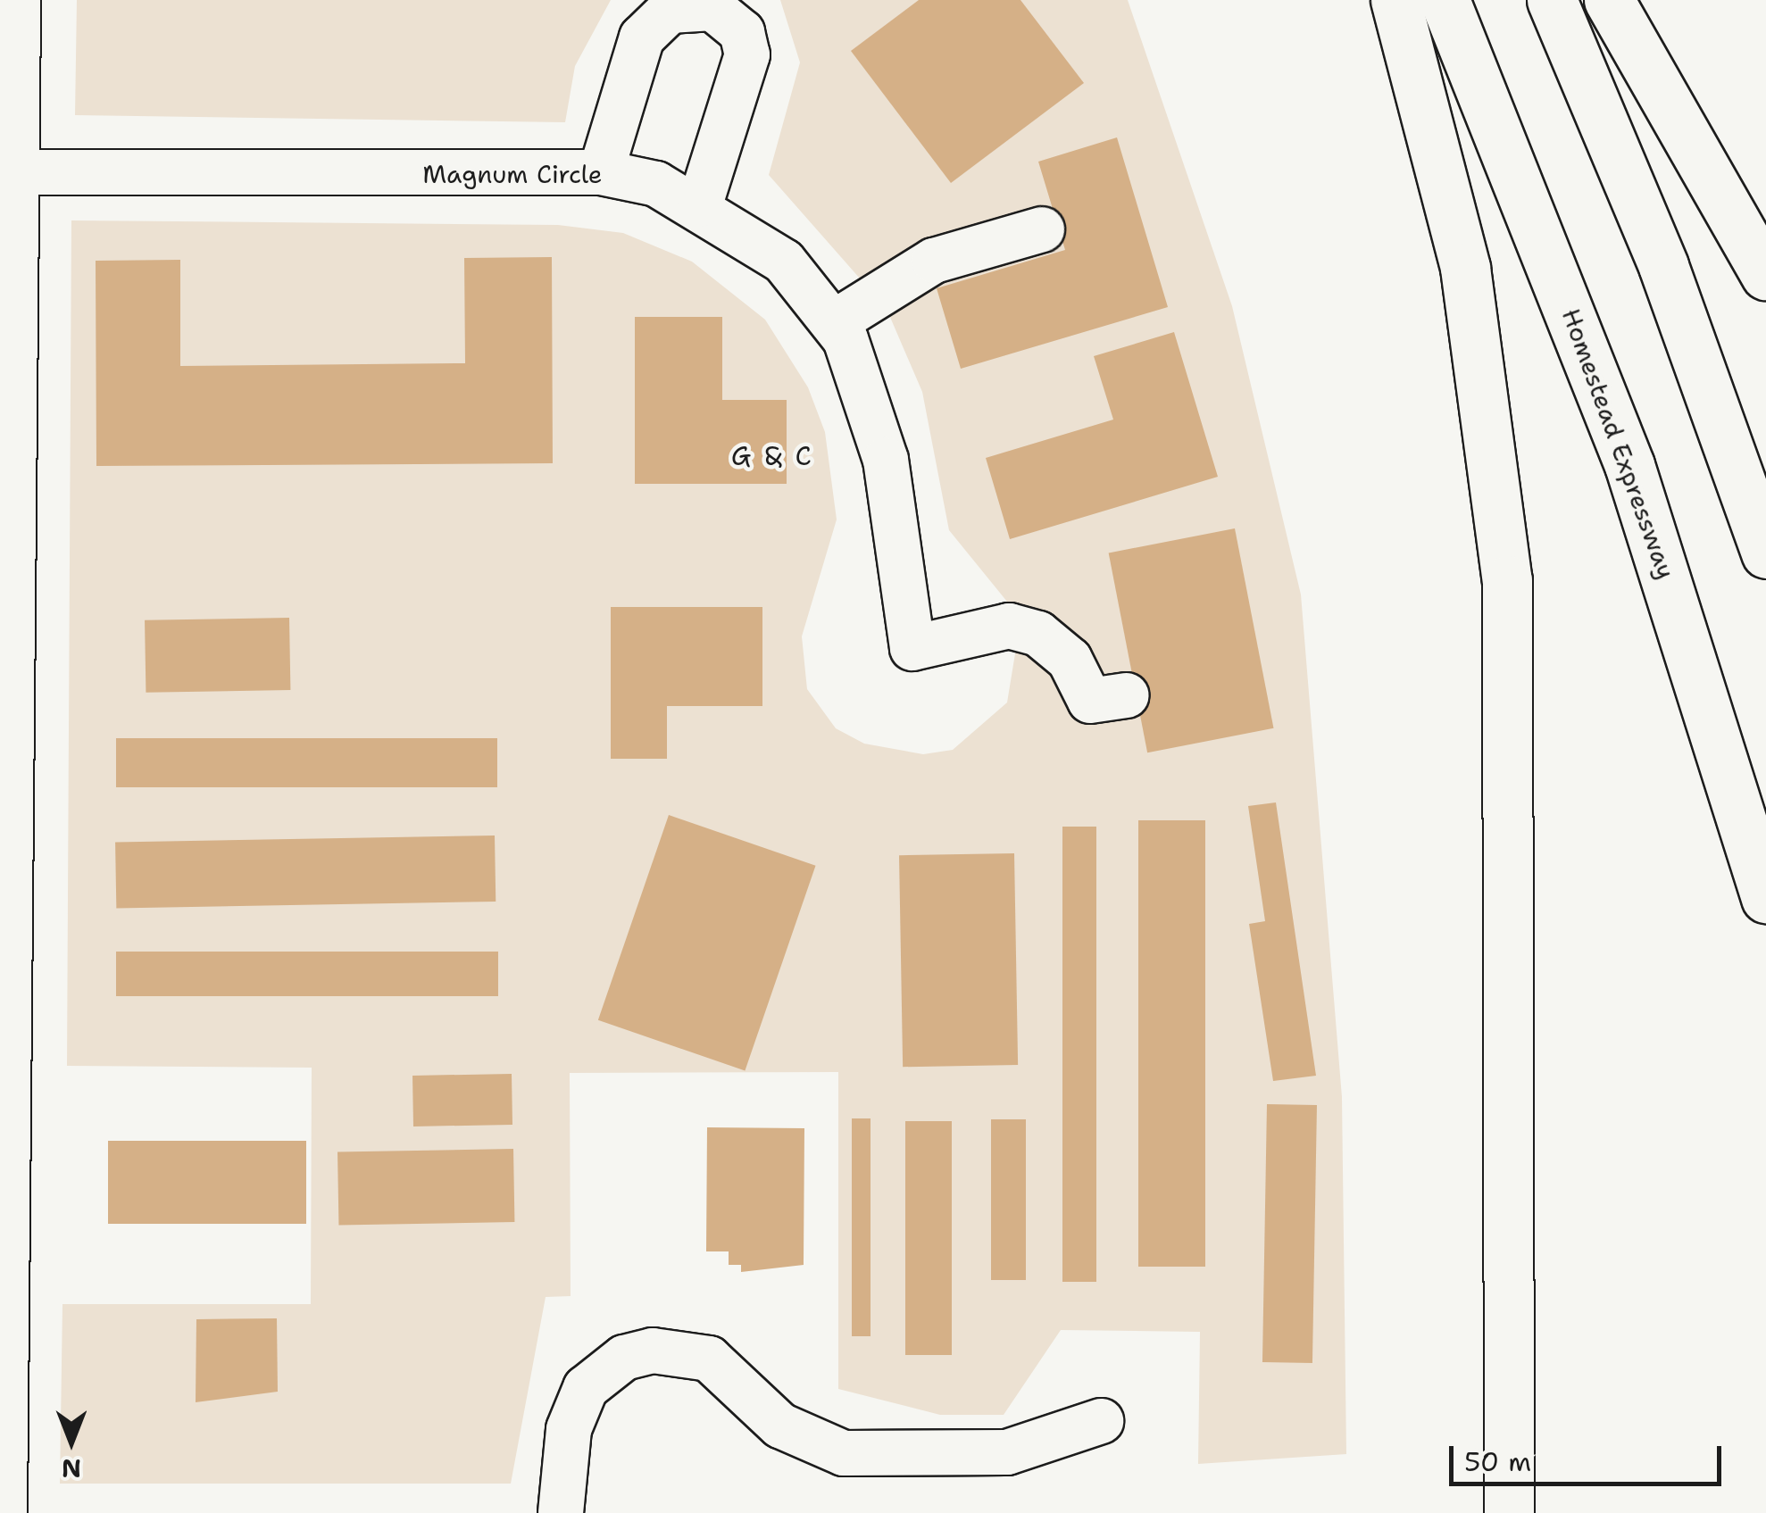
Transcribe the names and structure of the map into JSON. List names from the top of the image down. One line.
{"streets":{"highway":["Homestead Expressway"],"street":["Magnum Circle"]},"districts":["G & C"],"scale_bar":"50 m","north":"bottom"}
